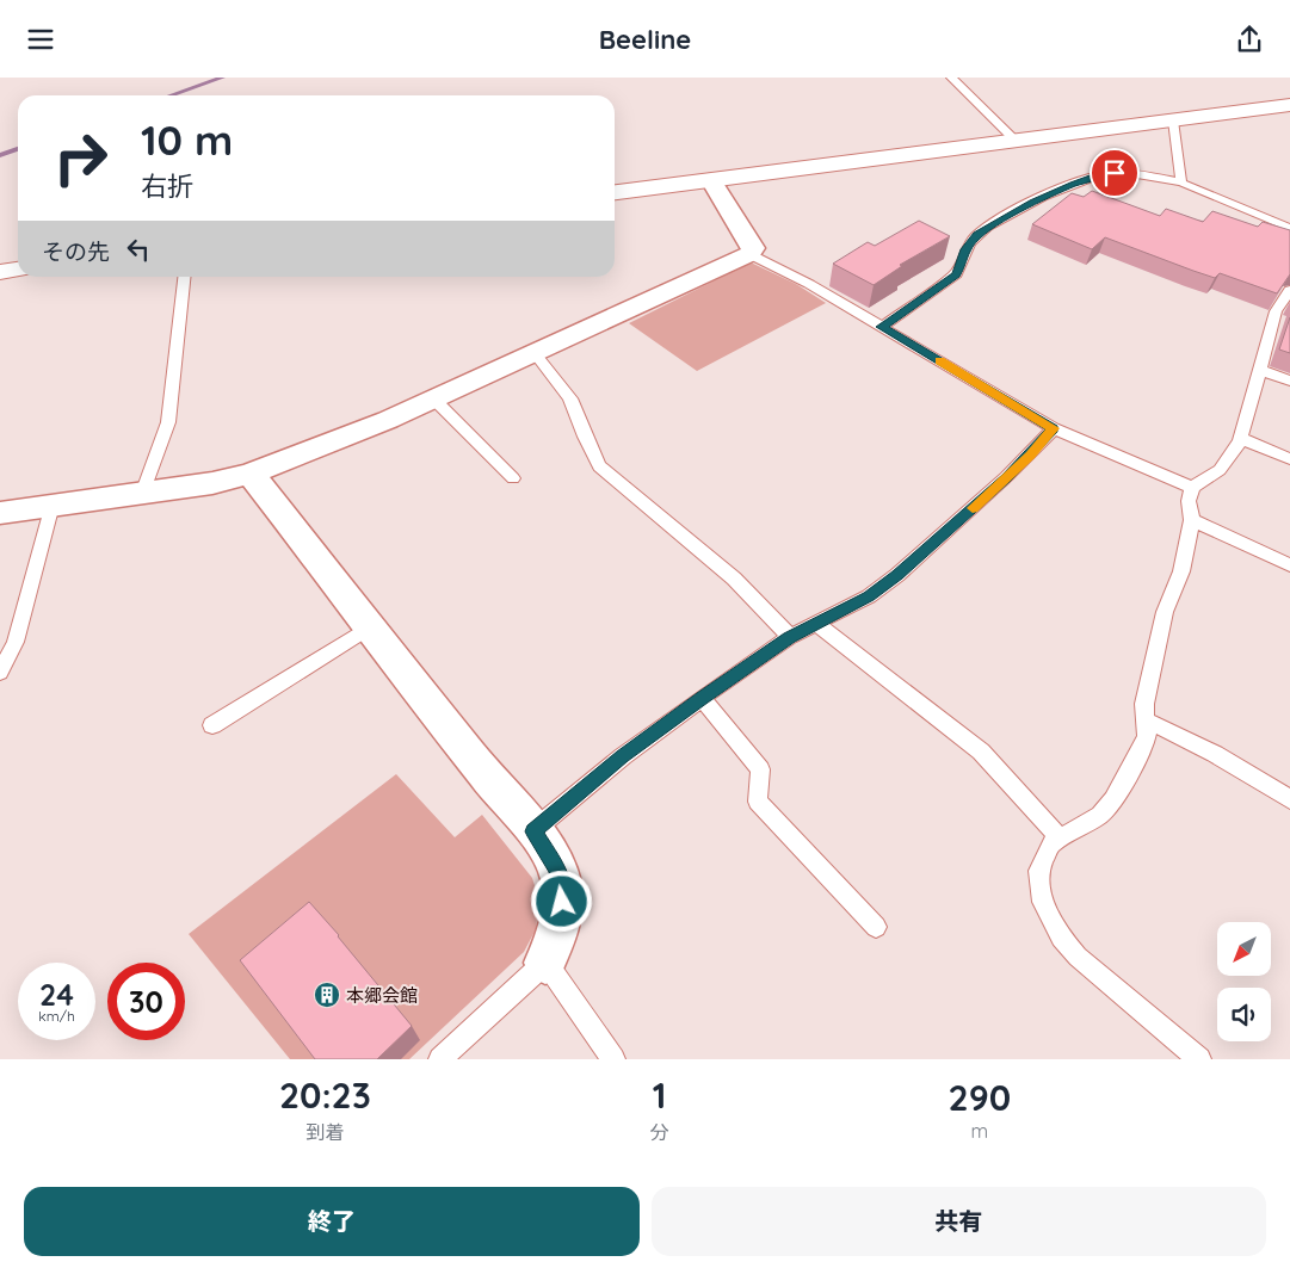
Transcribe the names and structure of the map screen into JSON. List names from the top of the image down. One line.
{"places":{"building":["本郷会館"]},"north":"bottom left","page":{"header":"Beeline","turn":["10 m","右折"],"then":"その先","speed":"24 km/h","limit":"30","eta":["20:23","到着","1","分","290","m"],"buttons":["終了","共有"]}}
